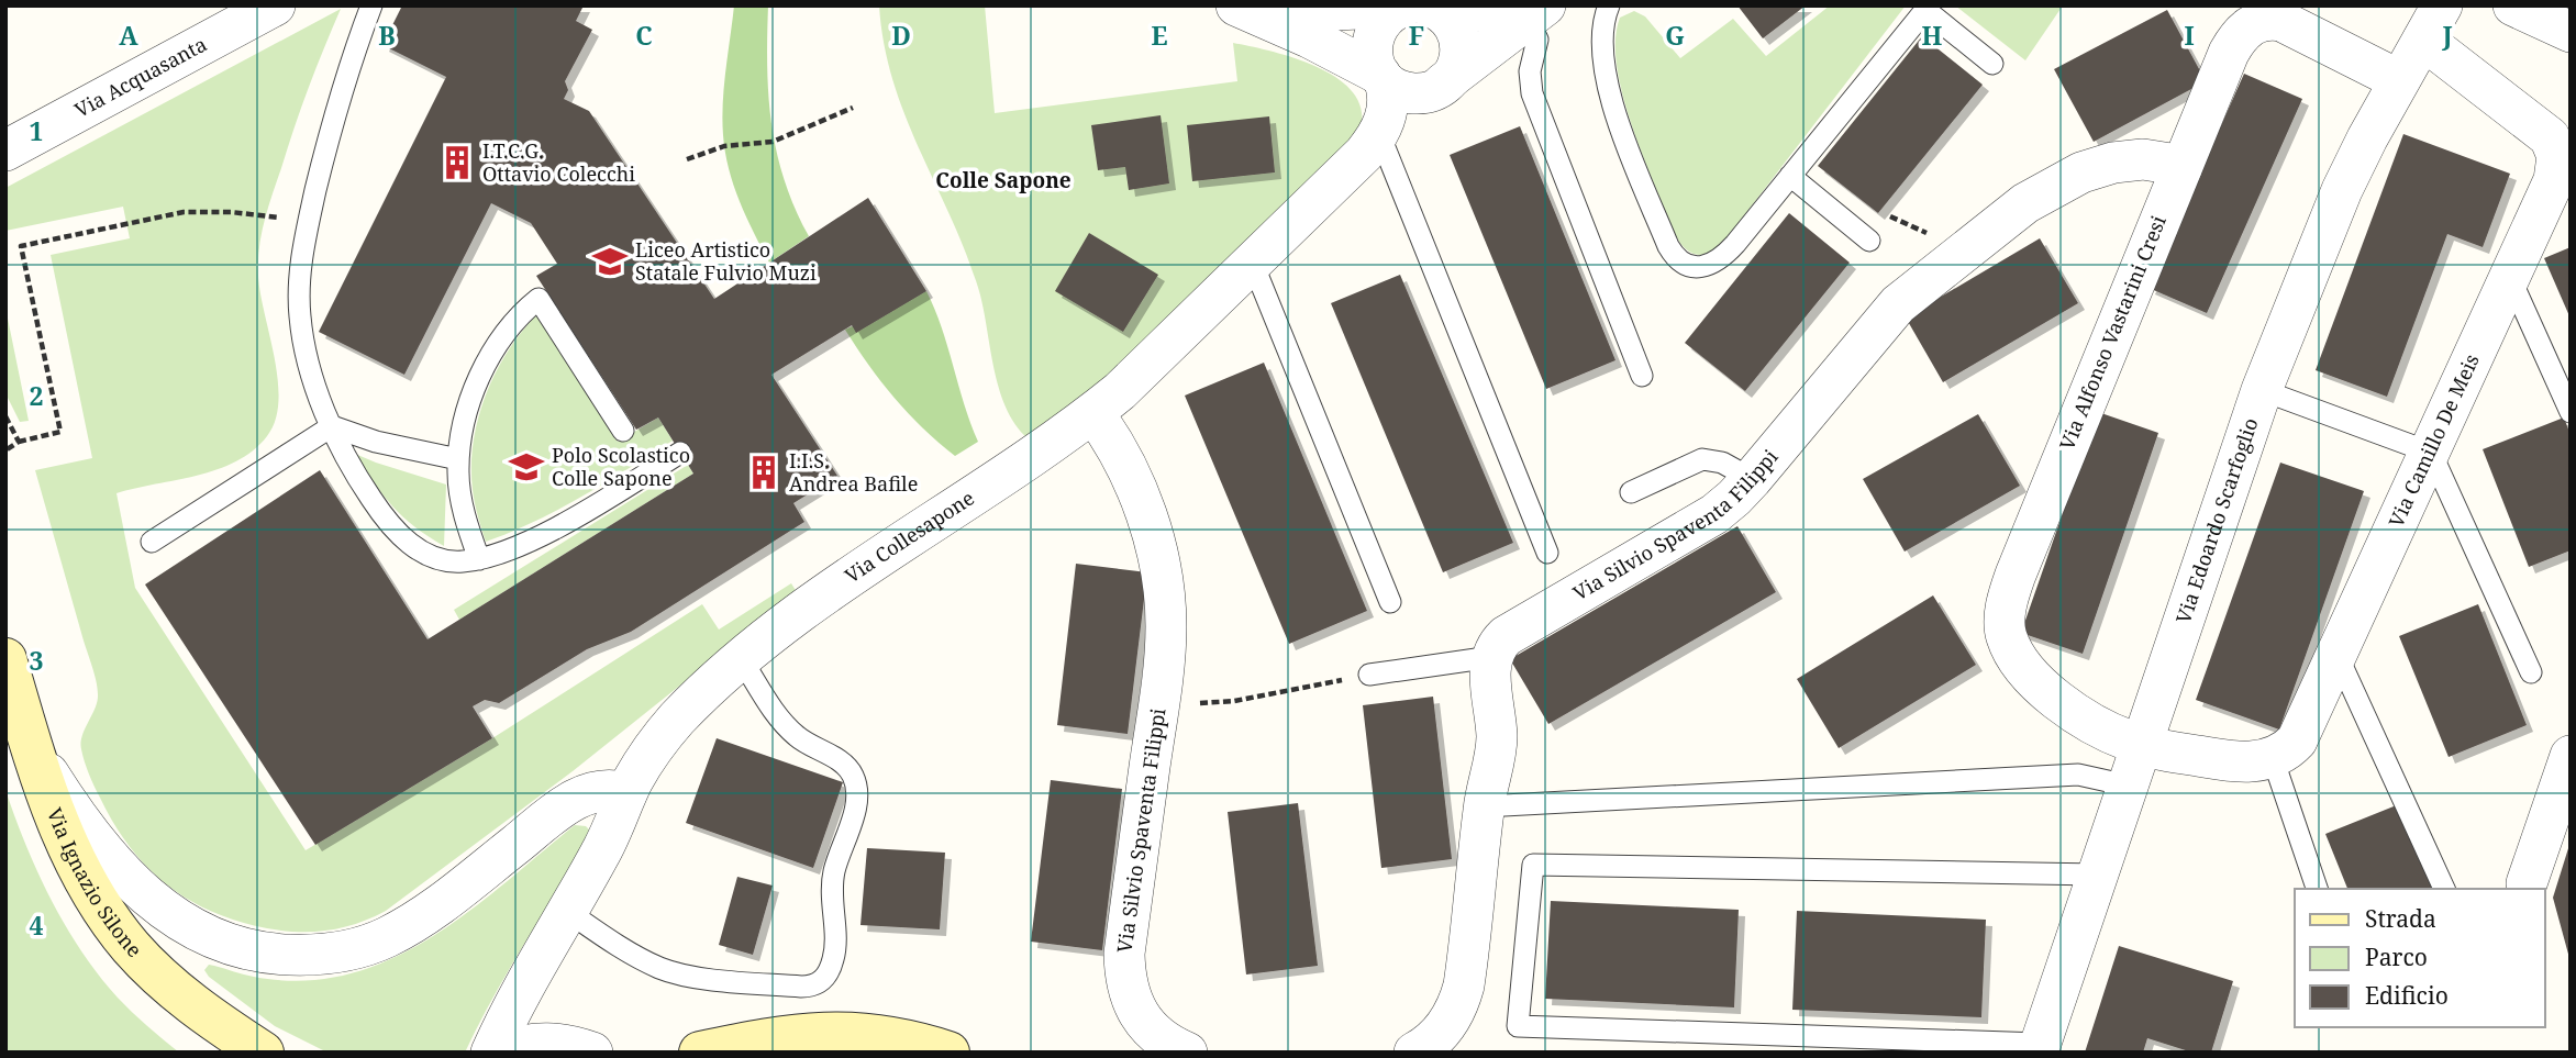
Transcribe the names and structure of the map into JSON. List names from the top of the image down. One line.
{"streets":{"street":["Via Acquasanta","Via Alfonso Vastarini Cresi","Via Camillo De Meis","Via Edoardo Scarfoglio","Via Silvio Spaventa Filippi","Via Collesapone","Via Ignazio Silone"]},"crossings":[["Via Alfonso Vastarini Cresi","Via Edoardo Scarfoglio"],["Via Alfonso Vastarini Cresi","Via Silvio Spaventa Filippi"],["Via Camillo De Meis","Via Edoardo Scarfoglio"],["Via Silvio Spaventa Filippi","Via Collesapone"]],"districts":["Colle Sapone"],"places":{"building":["I.T.C.G. Ottavio Colecchi","I.I.S. Andrea Bafile"],"school or university":["Liceo Artistico Statale Fulvio Muzi","Polo Scolastico Colle Sapone"]},"legend":["Strada","Parco","Edificio"],"grid":{"columns":["A","B","C","D","E","F","G","H","I","J"],"rows":["1","2","3","4"]}}
